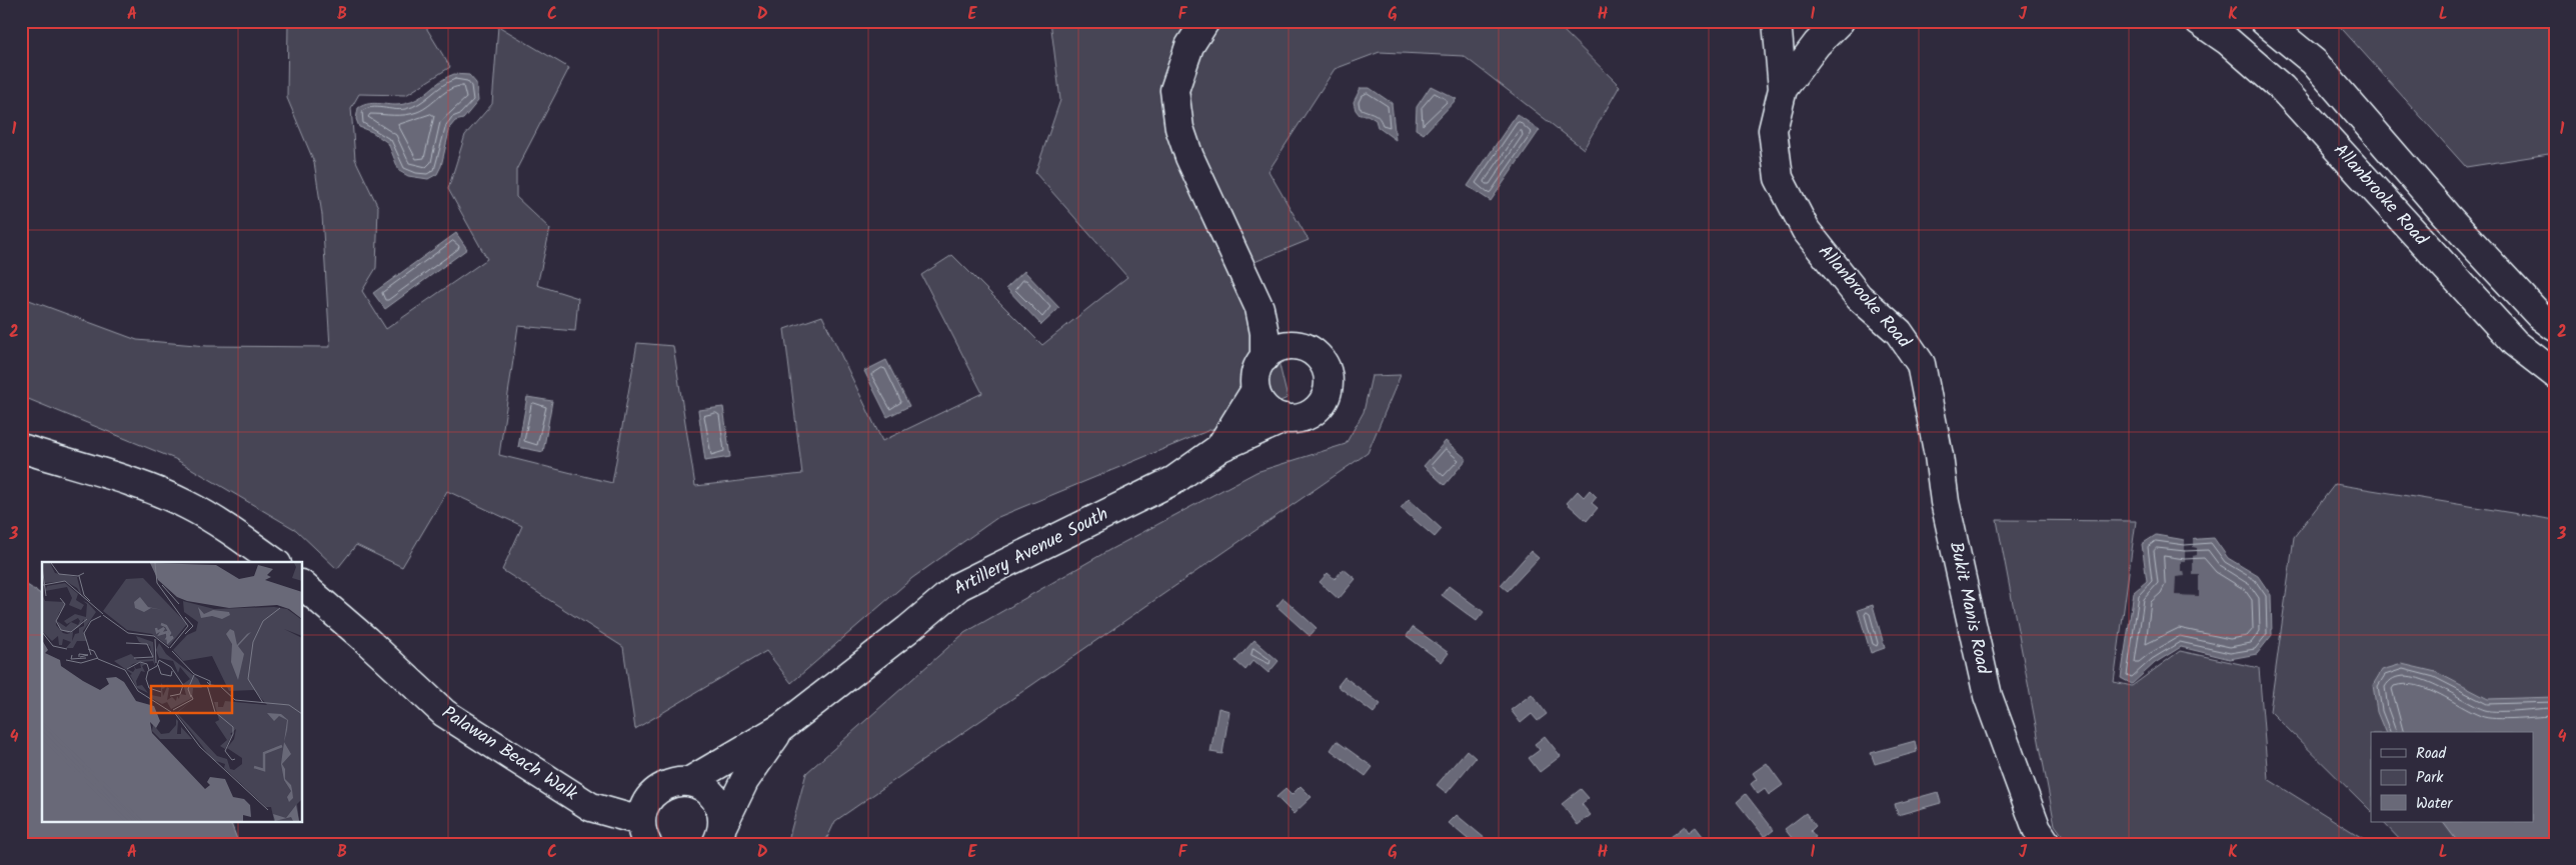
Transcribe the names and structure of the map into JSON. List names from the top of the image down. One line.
{"streets":{"street":["Allanbrooke Road","Artillery Avenue South","Bukit Manis Road","Palawan Beach Walk"]},"crossings":[["Allanbrooke Road","Bukit Manis Road"]],"legend":["Road","Park","Water"],"grid":{"columns":["A","B","C","D","E","F","G","H","I","J","K","L"],"rows":["1","2","3","4"]}}
